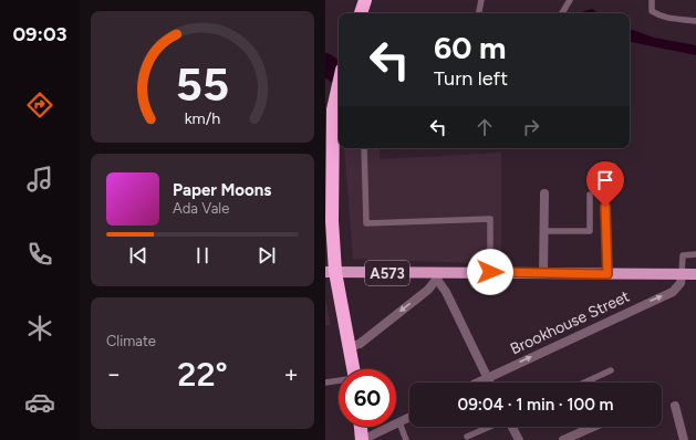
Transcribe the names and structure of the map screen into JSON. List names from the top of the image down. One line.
{"streets":{"main road":["A573"],"street":["Brookhouse Street"]},"crossings":[["A573","Brookhouse Street"]],"one_way":["Brookhouse Street"],"page":{"tabs":"09:03","turn":["60 m","Turn left"],"song":["Paper Moons","Ada Vale"],"tile":"Climate","heat":["−","22°","+"],"limit":"60","trip":"09:04 · 1 min · 100 m","gauge":["55","km/h"]}}
